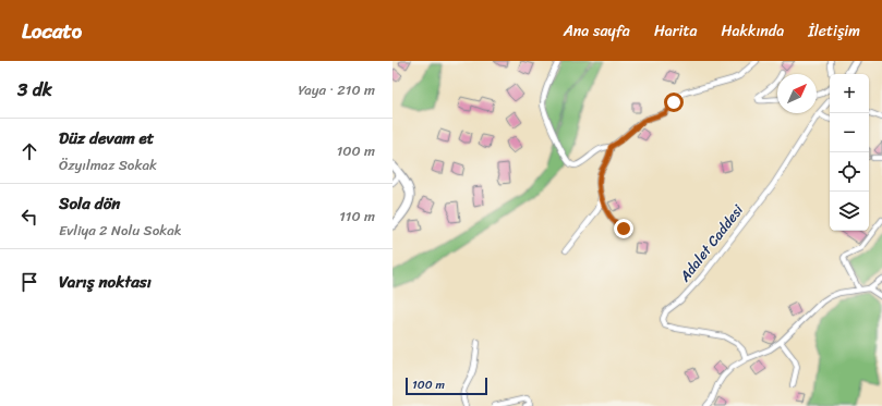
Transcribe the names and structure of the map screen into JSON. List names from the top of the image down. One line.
{"streets":{"street":["Adalet Caddesi"]},"scale_bar":"100 m","north":"top right","page":{"header":"Locato","nav":["Ana sayfa","Harita","Hakkında","İletişim"],"heading":["3 dk","Yaya · 210 m"],"map_buttons":["+","−"],"list":[["Düz devam et","Özyılmaz Sokak","100 m"],["Sola dön","Evliya 2 Nolu Sokak","110 m"],"Varış noktası"],"scale":"100 m"}}
